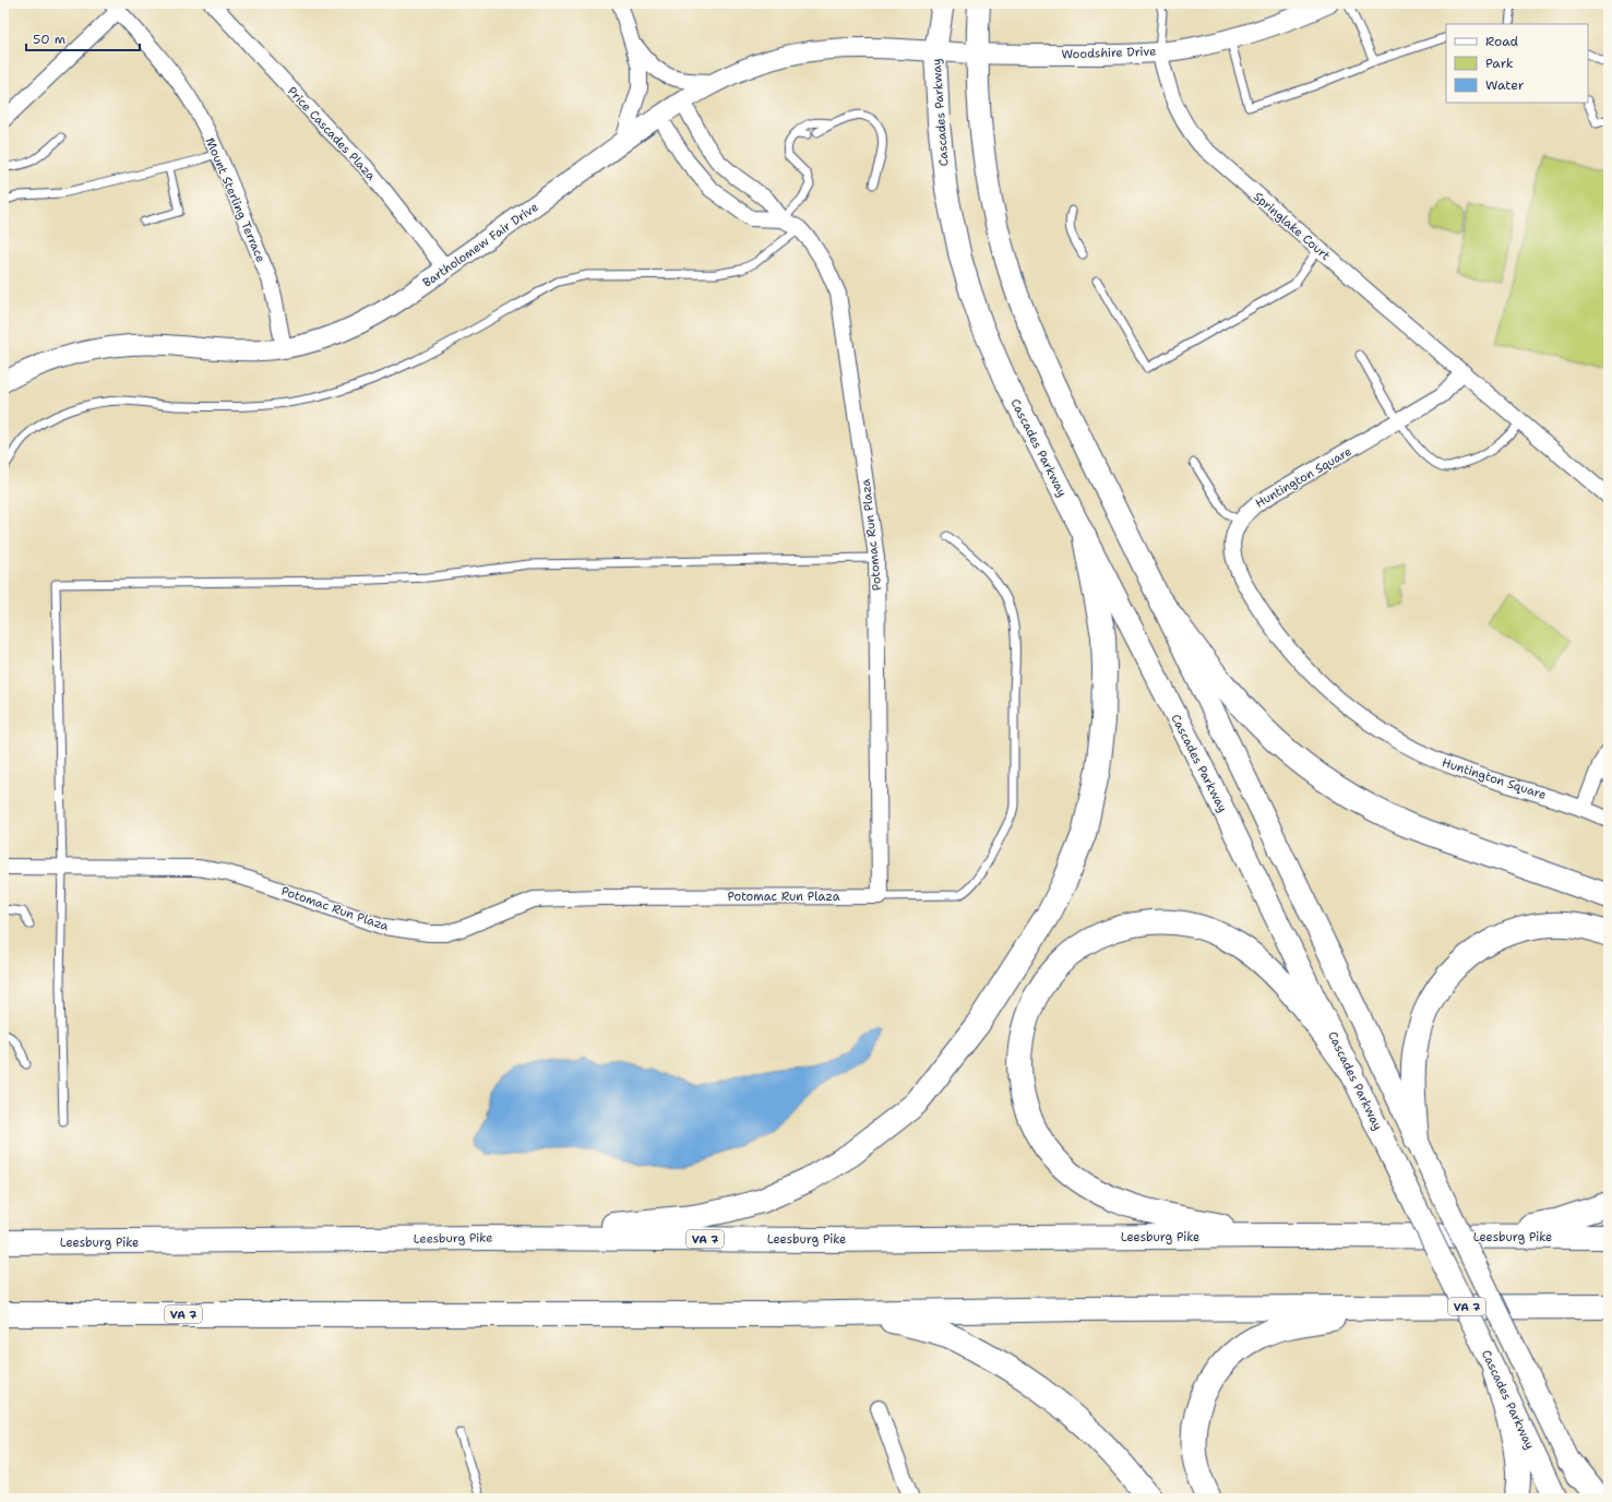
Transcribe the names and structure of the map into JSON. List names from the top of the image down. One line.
{"streets":{"highway":["Leesburg Pike","VA 7"],"main road":["Cascades Parkway"],"street":["Woodshire Drive","Price Cascades Plaza","Mount Sterling Terrace","Springlake Court","Bartholomew Fair Drive","Huntington Square","Potomac Run Plaza"]},"crossings":[["Woodshire Drive","Cascades Parkway"],["Woodshire Drive","Springlake Court"],["Woodshire Drive","Bartholomew Fair Drive"],["Cascades Parkway","Bartholomew Fair Drive"],["Price Cascades Plaza","Bartholomew Fair Drive"],["Mount Sterling Terrace","Bartholomew Fair Drive"],["Springlake Court","Huntington Square"],["Bartholomew Fair Drive","Potomac Run Plaza"]],"legend":["Road","Park","Water"],"scale_bar":"50 m"}
